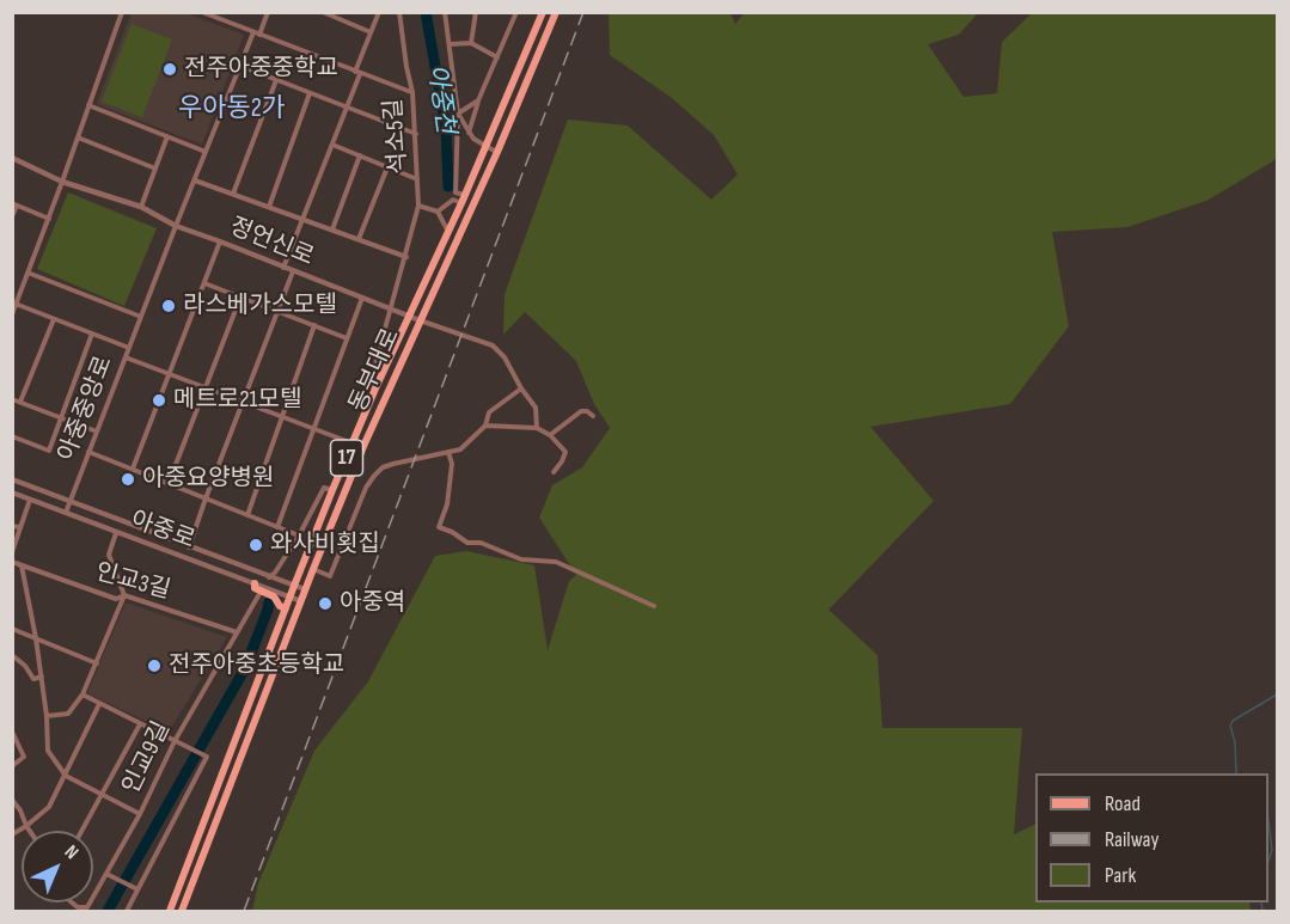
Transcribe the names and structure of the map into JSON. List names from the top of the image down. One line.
{"streets":{"main road":["동부대로","17"],"street":["석소5길","정언신로","아중중앙로","아중로","인교3길","인교9길"]},"crossings":[["석소5길","정언신로"],["석소5길","동부대로"],["정언신로","동부대로"],["정언신로","아중중앙로"],["정언신로","아중로"],["동부대로","아중로"],["아중중앙로","아중로"],["인교3길","인교9길"]],"districts":["우아동2가"],"water":["아중천"],"places":["전주아중중학교","라스베가스모텔","메트로21모텔","아중요양병원","와사비횟집","아중역","전주아중초등학교"],"legend":["Road","Railway","Park"],"north":"top right"}
